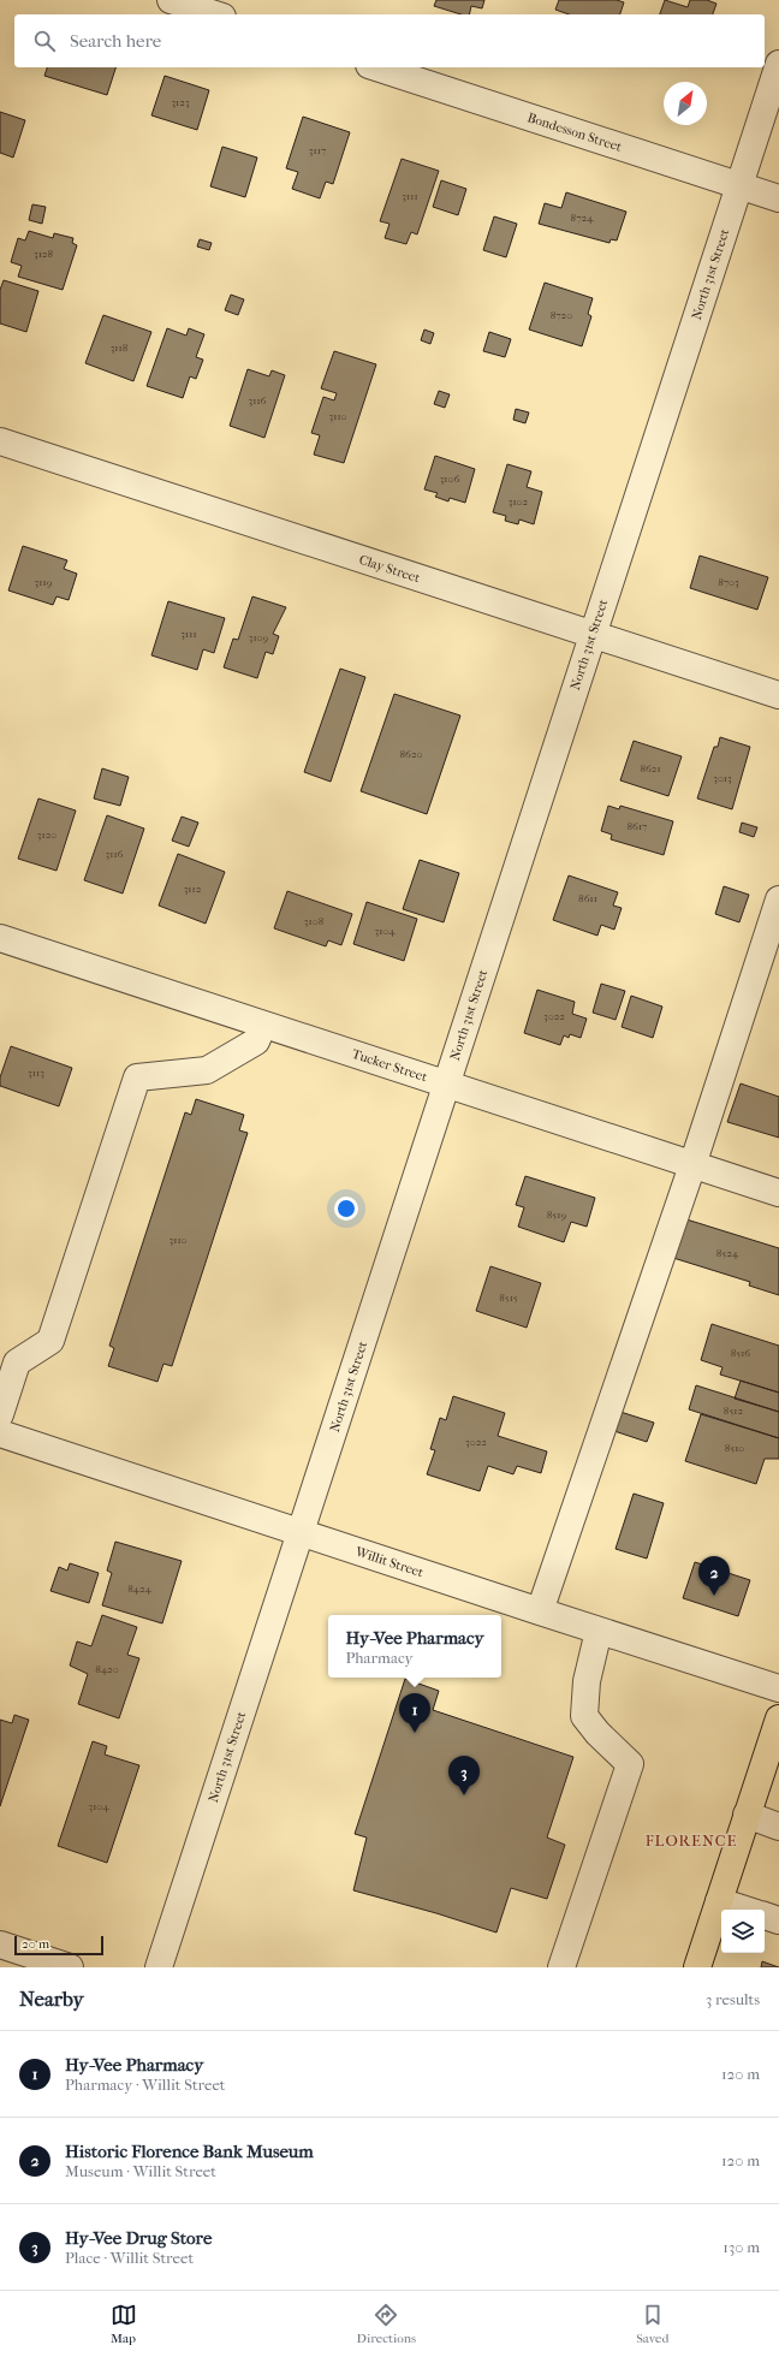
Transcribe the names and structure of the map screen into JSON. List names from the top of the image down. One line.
{"streets":{"street":["Bondesson Street","North 31st Street","Clay Street","Tucker Street","Willit Street"]},"crossings":[["Bondesson Street","North 31st Street"],["North 31st Street","Clay Street"],["North 31st Street","Tucker Street"],["North 31st Street","Willit Street"]],"districts":["FLORENCE"],"house_numbers":["3123","3117","3111","8724","3128","8720","3118","3116","3110","3106","3102","3119","8703","3111","3109","8620","8621","3013","8617","3120","3116","3112","8611","3108","3104","3022","3113","8519","3110","8524","8515","8516","8512","3022","8510","8424","8420","3104"],"scale_bar":"20 m","north":"top right","page":{"search":"Search here","pins":["2","1","3"],"popup":["Hy-Vee Pharmacy","Pharmacy"],"scale":"20 m","heading":["Nearby","3 results"],"list":[{"mark":"1","name":"Hy-Vee Pharmacy","note":"Pharmacy · Willit Street","value":"120 m"},{"mark":"2","name":"Historic Florence Bank Museum","note":"Museum · Willit Street","value":"120 m"},{"mark":"3","name":"Hy-Vee Drug Store","note":"Place · Willit Street","value":"130 m"}],"nav":["Map","Directions","Saved"]}}
